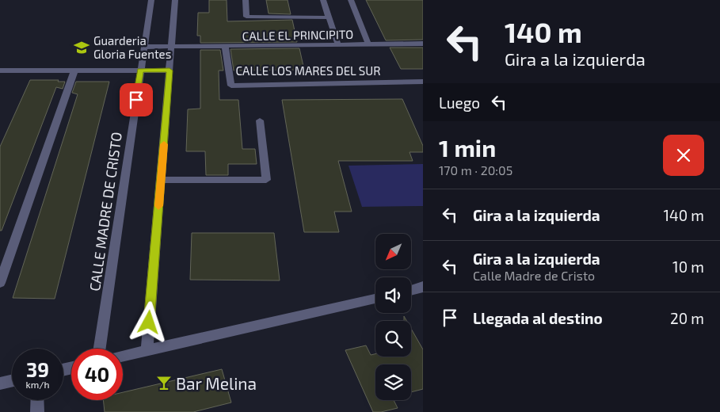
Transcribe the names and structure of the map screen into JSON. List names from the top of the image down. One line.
{"streets":{"street":["CALLE EL PRINCIPITO","CALLE LOS MARES DEL SUR","CALLE MADRE DE CRISTO"]},"crossings":[["CALLE EL PRINCIPITO","CALLE LOS MARES DEL SUR"],["CALLE EL PRINCIPITO","CALLE MADRE DE CRISTO"]],"places":{"school or university":["Guarderia Gloria Fuentes"],"bar":["Bar Melina"]},"north":"bottom left","page":{"turn":["140 m","Gira a la izquierda"],"then":"Luego","heading":["1 min","170 m · 20:05"],"list":[{"name":"Gira a la izquierda","value":"140 m"},{"name":"Gira a la izquierda","note":"Calle Madre de Cristo","value":"10 m"},{"name":"Llegada al destino","value":"20 m"}],"speed":"39 km/h","limit":"40"}}
